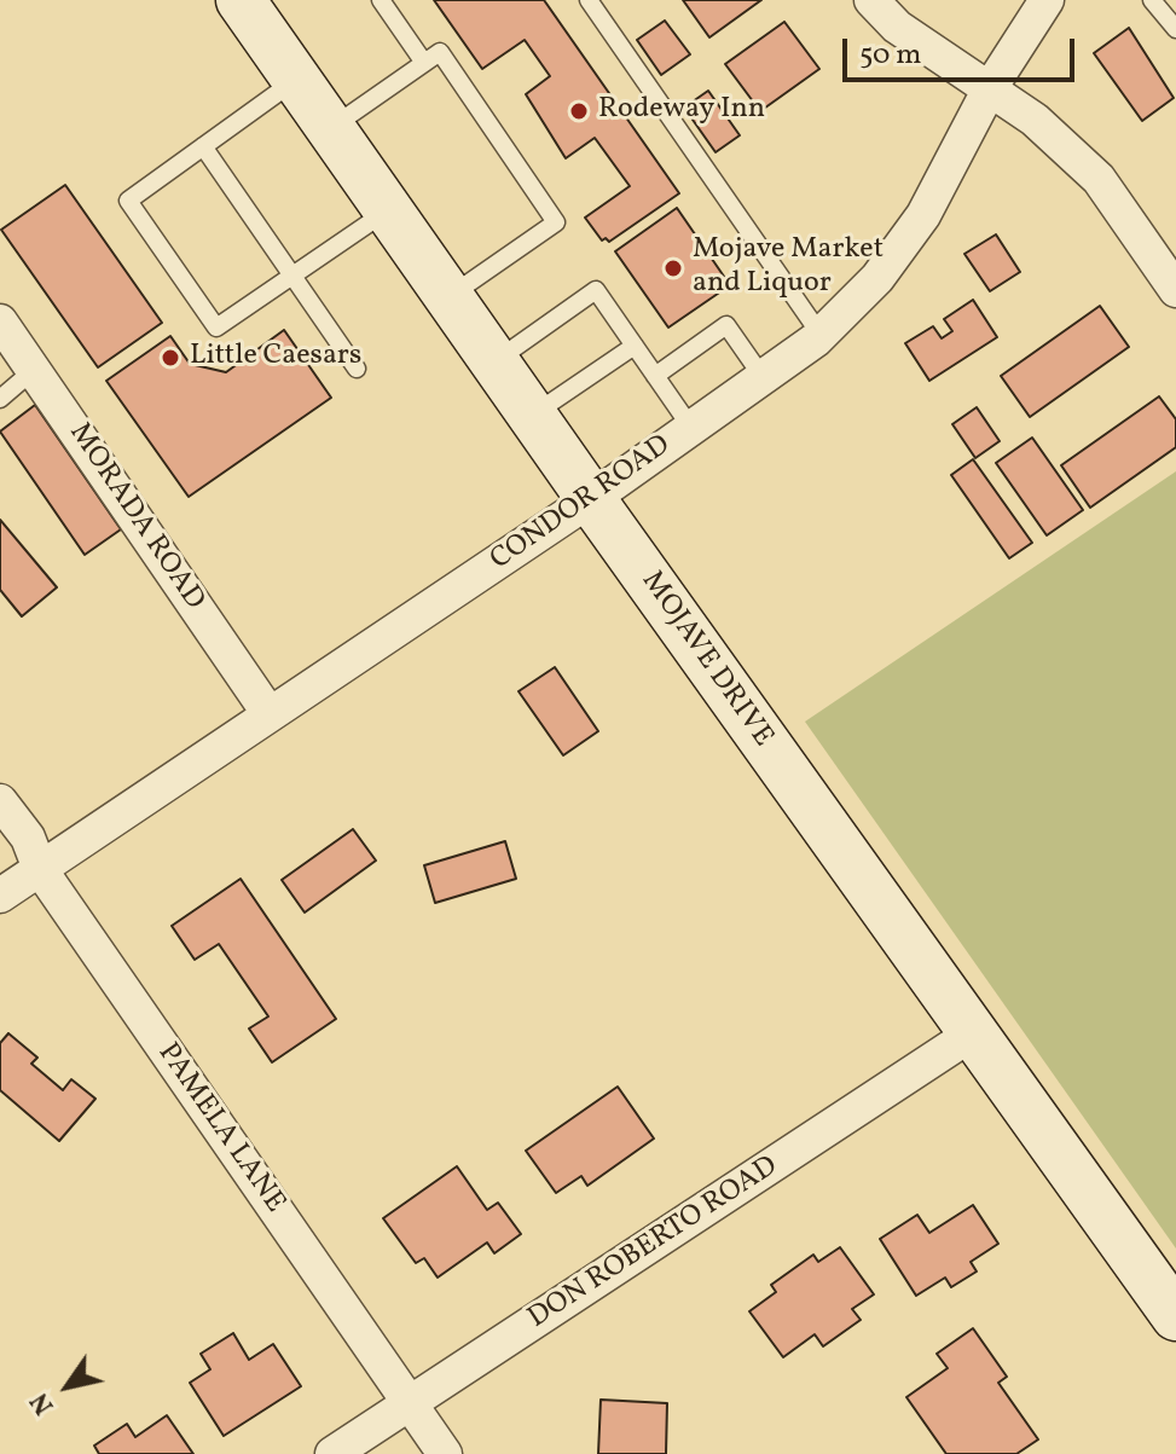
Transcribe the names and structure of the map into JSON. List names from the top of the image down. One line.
{"streets":{"main road":["MOJAVE DRIVE"],"street":["CONDOR ROAD","MORADA ROAD","PAMELA LANE","DON ROBERTO ROAD"]},"crossings":[["CONDOR ROAD","MORADA ROAD"],["CONDOR ROAD","MOJAVE DRIVE"],["CONDOR ROAD","PAMELA LANE"],["MOJAVE DRIVE","DON ROBERTO ROAD"],["PAMELA LANE","DON ROBERTO ROAD"]],"places":["Rodeway Inn","Mojave Market and Liquor","Little Caesars"],"scale_bar":"50 m","north":"bottom left"}
